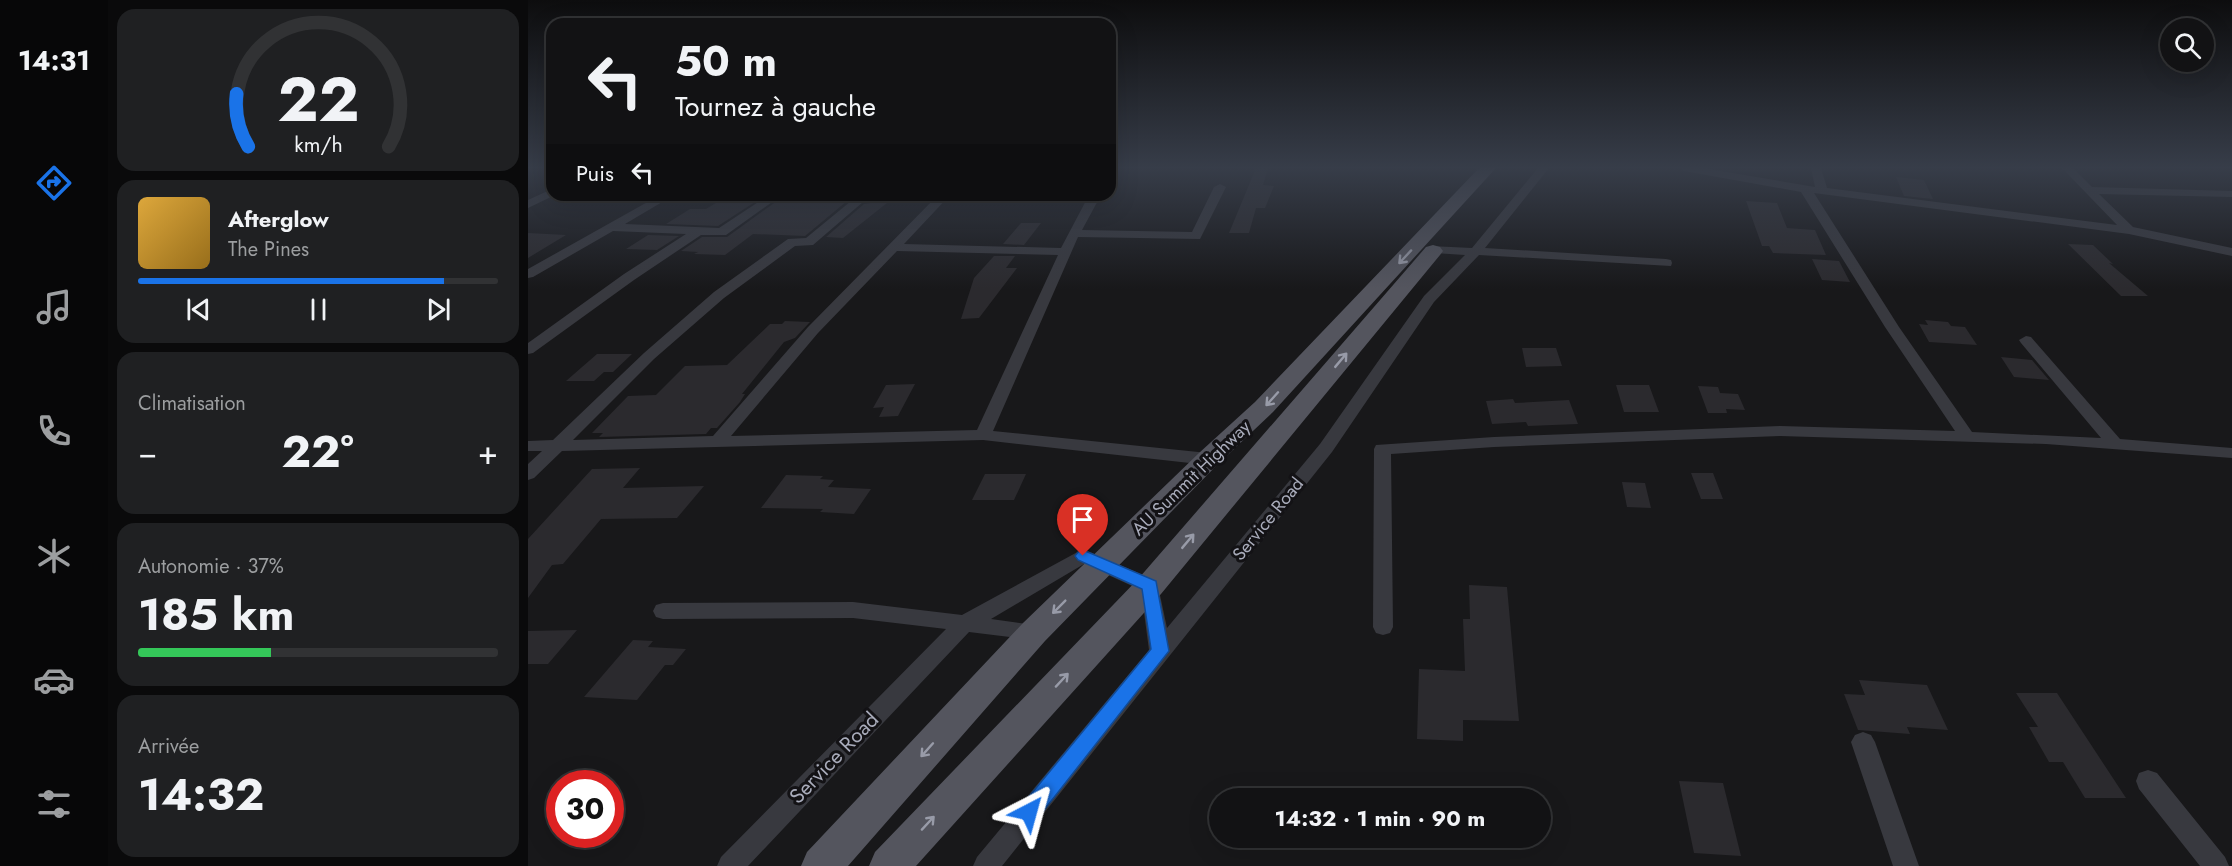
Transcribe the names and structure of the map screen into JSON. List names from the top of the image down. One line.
{"streets":{"main road":["AU Summit Highway"],"street":["Service Road"]},"crossings":[["AU Summit Highway","Service Road"]],"page":{"tabs":"14:31","turn":["50 m","Tournez à gauche"],"then":"Puis","song":["Afterglow","The Pines"],"tile":["Climatisation",["Autonomie · 37%","185 km"],["Arrivée","14:32"]],"heat":["−","22°","+"],"limit":"30","trip":"14:32 · 1 min · 90 m","gauge":["22","km/h"]}}
